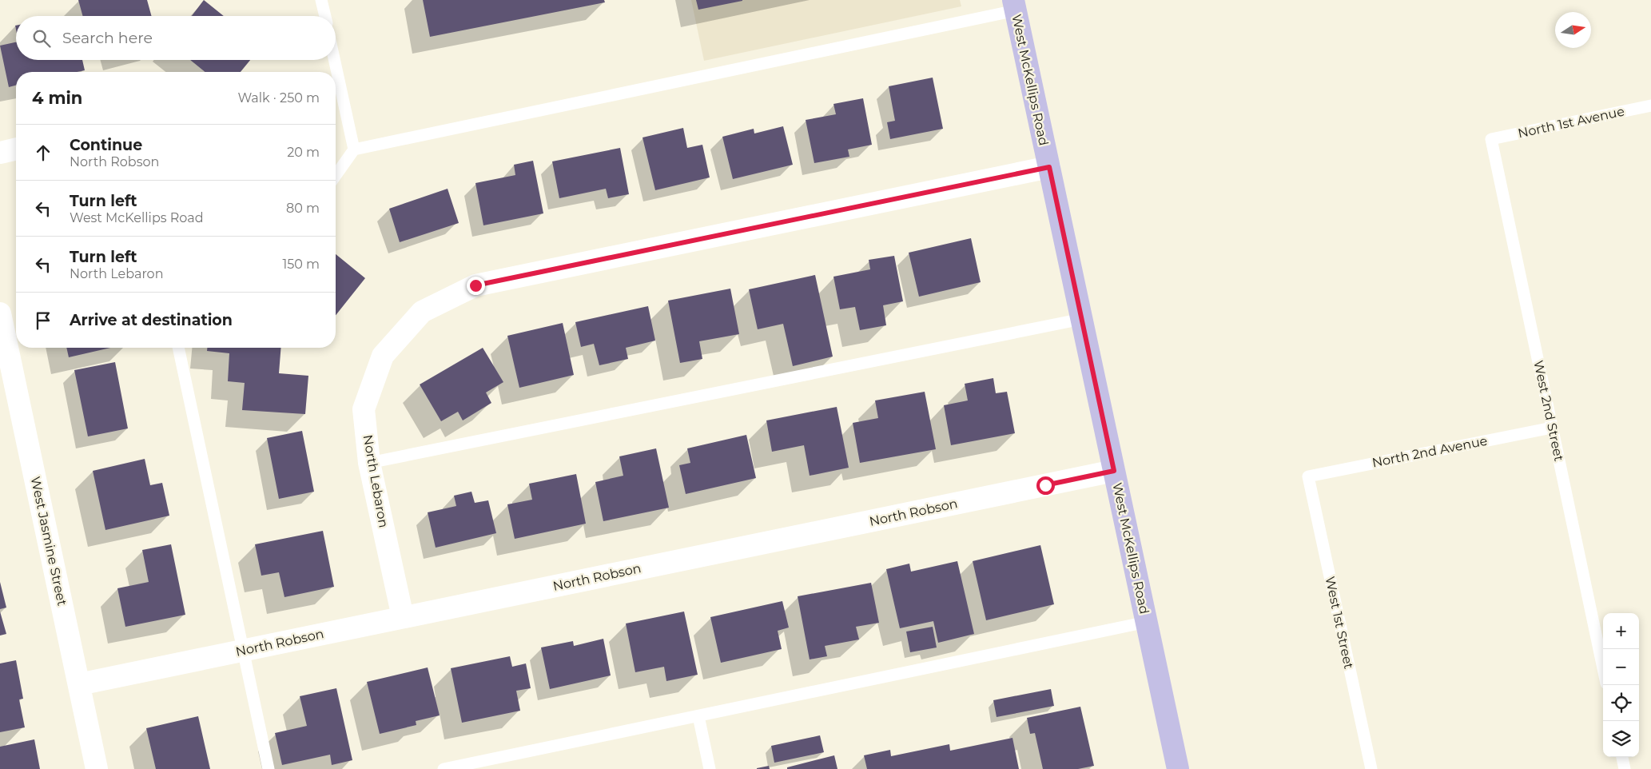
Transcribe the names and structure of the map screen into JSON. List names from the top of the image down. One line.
{"streets":{"main road":["West McKellips Road"],"street":["North Lebaron","North Robson","West Jasmine Street"],"lane":["North 1st Avenue","West 2nd Street","North 2nd Avenue","West 1st Street"]},"crossings":[["West McKellips Road","North Lebaron"],["West McKellips Road","North Robson"],["North 1st Avenue","West 2nd Street"],["West 2nd Street","North 2nd Avenue"],["North 2nd Avenue","West 1st Street"],["North Lebaron","North Robson"],["North Robson","West Jasmine Street"]],"north":"right","page":{"search":"Search here","heading":["4 min","Walk · 250 m"],"list":[["Continue","North Robson","20 m"],["Turn left","West McKellips Road","80 m"],["Turn left","North Lebaron","150 m"],"Arrive at destination"],"map_buttons":["+","−"]}}
